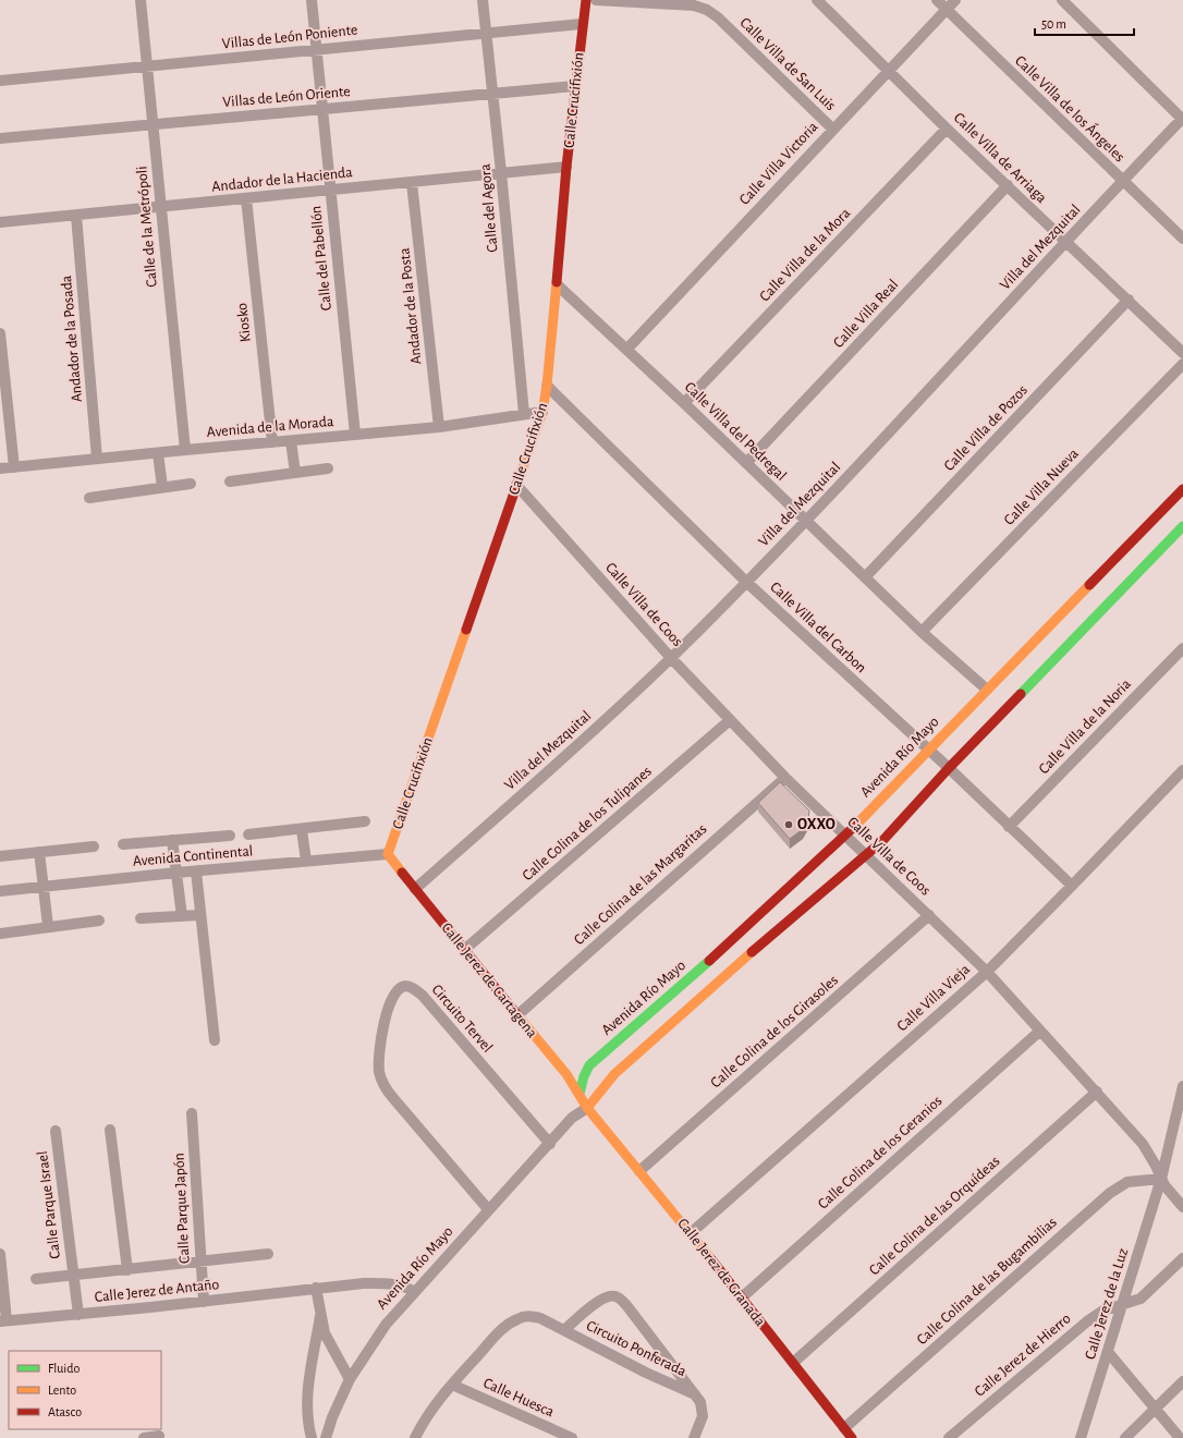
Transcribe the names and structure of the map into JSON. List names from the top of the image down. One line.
{"streets":{"street":["Villas de León Poniente","Calle Villa de San Luis","Villas de León Oriente","Calle Crucifixión","Calle Villa de los Ángeles","Calle Villa de Arriaga","Calle Villa Victoria","Andador de la Hacienda","Calle del Agora","Calle de la Metrópoli","Villa del Mezquital","Calle Villa de la Mora","Calle del Pabellón","Andador de la Posta","Calle Villa Real","Kiosko","Andador de la Posada","Avenida de la Morada","Calle Villa de Pozos","Calle Villa del Pedregal","Calle Villa Nueva","Calle Villa de Coos","Calle Villa del Carbon","Calle Villa de la Noria","Avenida Río Mayo","Calle Colina de los Tulipanes","Avenida Continental","Calle Colina de las Margaritas","Calle Jerez de Cartagena","Calle Villa Vieja","Circuito Tervel","Calle Colina de los Girasoles","Calle Colina de los Geranios","Calle Parque Israel","Calle Parque Japón","Calle Colina de las Orquídeas","Calle Jerez de Granada","Calle Colina de las Bugambilias","Calle Jerez de Antaño","Calle Jerez de la Luz","Circuito Ponferada","Calle Jerez de Hierro","Calle Huesca"]},"crossings":[["Villas de León Poniente","Calle Crucifixión"],["Villas de León Poniente","Calle del Agora"],["Villas de León Poniente","Calle de la Metrópoli"],["Villas de León Poniente","Calle del Pabellón"],["Calle Villa de San Luis","Calle Villa Victoria"],["Villas de León Oriente","Calle Crucifixión"],["Villas de León Oriente","Calle del Agora"],["Villas de León Oriente","Calle de la Metrópoli"],["Villas de León Oriente","Calle del Pabellón"],["Calle Crucifixión","Andador de la Hacienda"],["Calle Crucifixión","Avenida de la Morada"],["Calle Crucifixión","Calle Villa del Pedregal"],["Calle Crucifixión","Calle Villa de Coos"],["Calle Crucifixión","Calle Villa del Carbon"],["Calle Crucifixión","Avenida Continental"],["Calle Crucifixión","Calle Jerez de Cartagena"],["Calle Villa de los Ángeles","Calle Villa Victoria"],["Calle Villa de los Ángeles","Villa del Mezquital"],["Calle Villa de Arriaga","Calle Villa Victoria"],["Calle Villa de Arriaga","Villa del Mezquital"],["Calle Villa de Arriaga","Calle Villa de la Mora"],["Calle Villa de Arriaga","Calle Villa Real"],["Calle Villa de Arriaga","Calle Villa de Pozos"],["Calle Villa Victoria","Calle Villa del Pedregal"],["Andador de la Hacienda","Calle del Agora"],["Andador de la Hacienda","Calle de la Metrópoli"],["Andador de la Hacienda","Calle del Pabellón"],["Andador de la Hacienda","Andador de la Posta"],["Andador de la Hacienda","Kiosko"],["Andador de la Hacienda","Andador de la Posada"],["Calle del Agora","Avenida de la Morada"],["Calle de la Metrópoli","Avenida de la Morada"],["Villa del Mezquital","Calle Villa del Pedregal"],["Villa del Mezquital","Calle Villa de Coos"],["Villa del Mezquital","Calle Villa del Carbon"],["Villa del Mezquital","Calle Jerez de Cartagena"],["Calle Villa de la Mora","Calle Villa del Pedregal"],["Calle del Pabellón","Avenida de la Morada"],["Andador de la Posta","Avenida de la Morada"],["Calle Villa Real","Calle Villa del Pedregal"],["Kiosko","Avenida de la Morada"],["Andador de la Posada","Avenida de la Morada"],["Calle Villa de Pozos","Calle Villa del Pedregal"],["Calle Villa del Pedregal","Calle Villa Nueva"],["Calle Villa del Pedregal","Avenida Río Mayo"],["Calle Villa de Coos","Avenida Río Mayo"],["Calle Villa de Coos","Calle Colina de los Tulipanes"],["Calle Villa de Coos","Calle Colina de las Margaritas"],["Calle Villa de Coos","Calle Villa Vieja"],["Calle Villa de Coos","Calle Colina de los Girasoles"],["Calle Villa de Coos","Calle Colina de los Geranios"],["Calle Villa de Coos","Calle Colina de las Orquídeas"],["Calle Villa de Coos","Calle Colina de las Bugambilias"],["Calle Villa de Coos","Calle Jerez de la Luz"],["Calle Villa del Carbon","Calle Villa de la Noria"],["Calle Villa del Carbon","Avenida Río Mayo"],["Calle Villa del Carbon","Calle Villa Vieja"],["Avenida Río Mayo","Calle Jerez de Cartagena"],["Avenida Río Mayo","Circuito Tervel"],["Avenida Río Mayo","Calle Jerez de Granada"],["Avenida Río Mayo","Calle Jerez de Antaño"],["Calle Colina de los Tulipanes","Calle Jerez de Cartagena"],["Avenida Continental","Calle Jerez de Cartagena"],["Calle Colina de las Margaritas","Calle Jerez de Cartagena"],["Calle Jerez de Cartagena","Calle Jerez de Granada"],["Calle Villa Vieja","Calle Jerez de Granada"],["Calle Colina de los Girasoles","Calle Jerez de Granada"],["Calle Colina de los Geranios","Calle Jerez de Granada"],["Calle Parque Israel","Calle Parque Japón"],["Calle Parque Israel","Calle Jerez de Antaño"],["Calle Parque Japón","Calle Jerez de Antaño"],["Calle Colina de las Orquídeas","Calle Jerez de Granada"],["Calle Jerez de Granada","Calle Colina de las Bugambilias"],["Calle Colina de las Bugambilias","Calle Jerez de la Luz"],["Calle Jerez de la Luz","Calle Jerez de Hierro"],["Circuito Ponferada","Calle Huesca"]],"places":["OXXO"],"legend":["Fluido","Lento","Atasco"],"scale_bar":"50 m"}
